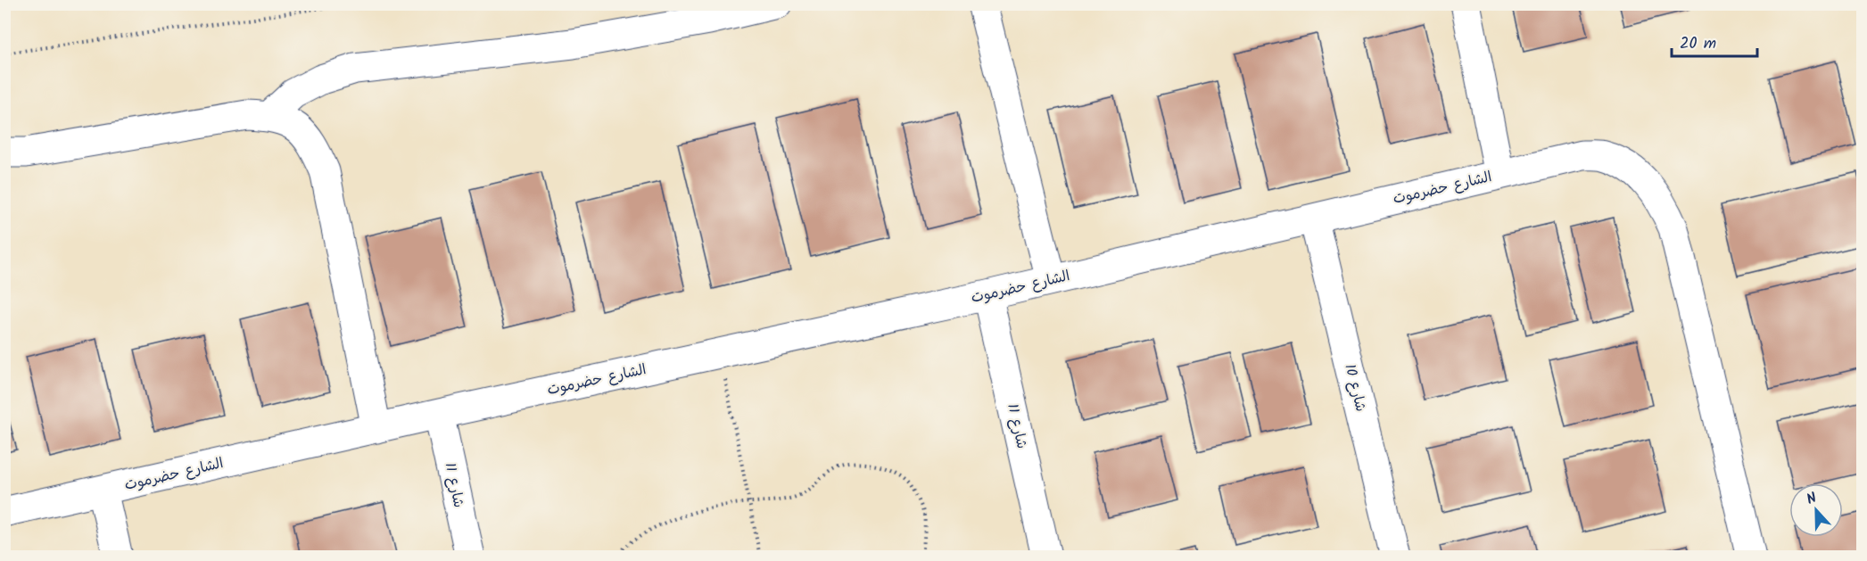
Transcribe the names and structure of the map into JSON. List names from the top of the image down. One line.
{"streets":{"street":["الشارع حضرموت","شارع 10","شارع 11"]},"crossings":[["الشارع حضرموت","شارع 10"],["الشارع حضرموت","شارع 11"]],"scale_bar":"20 m","north":"top"}
